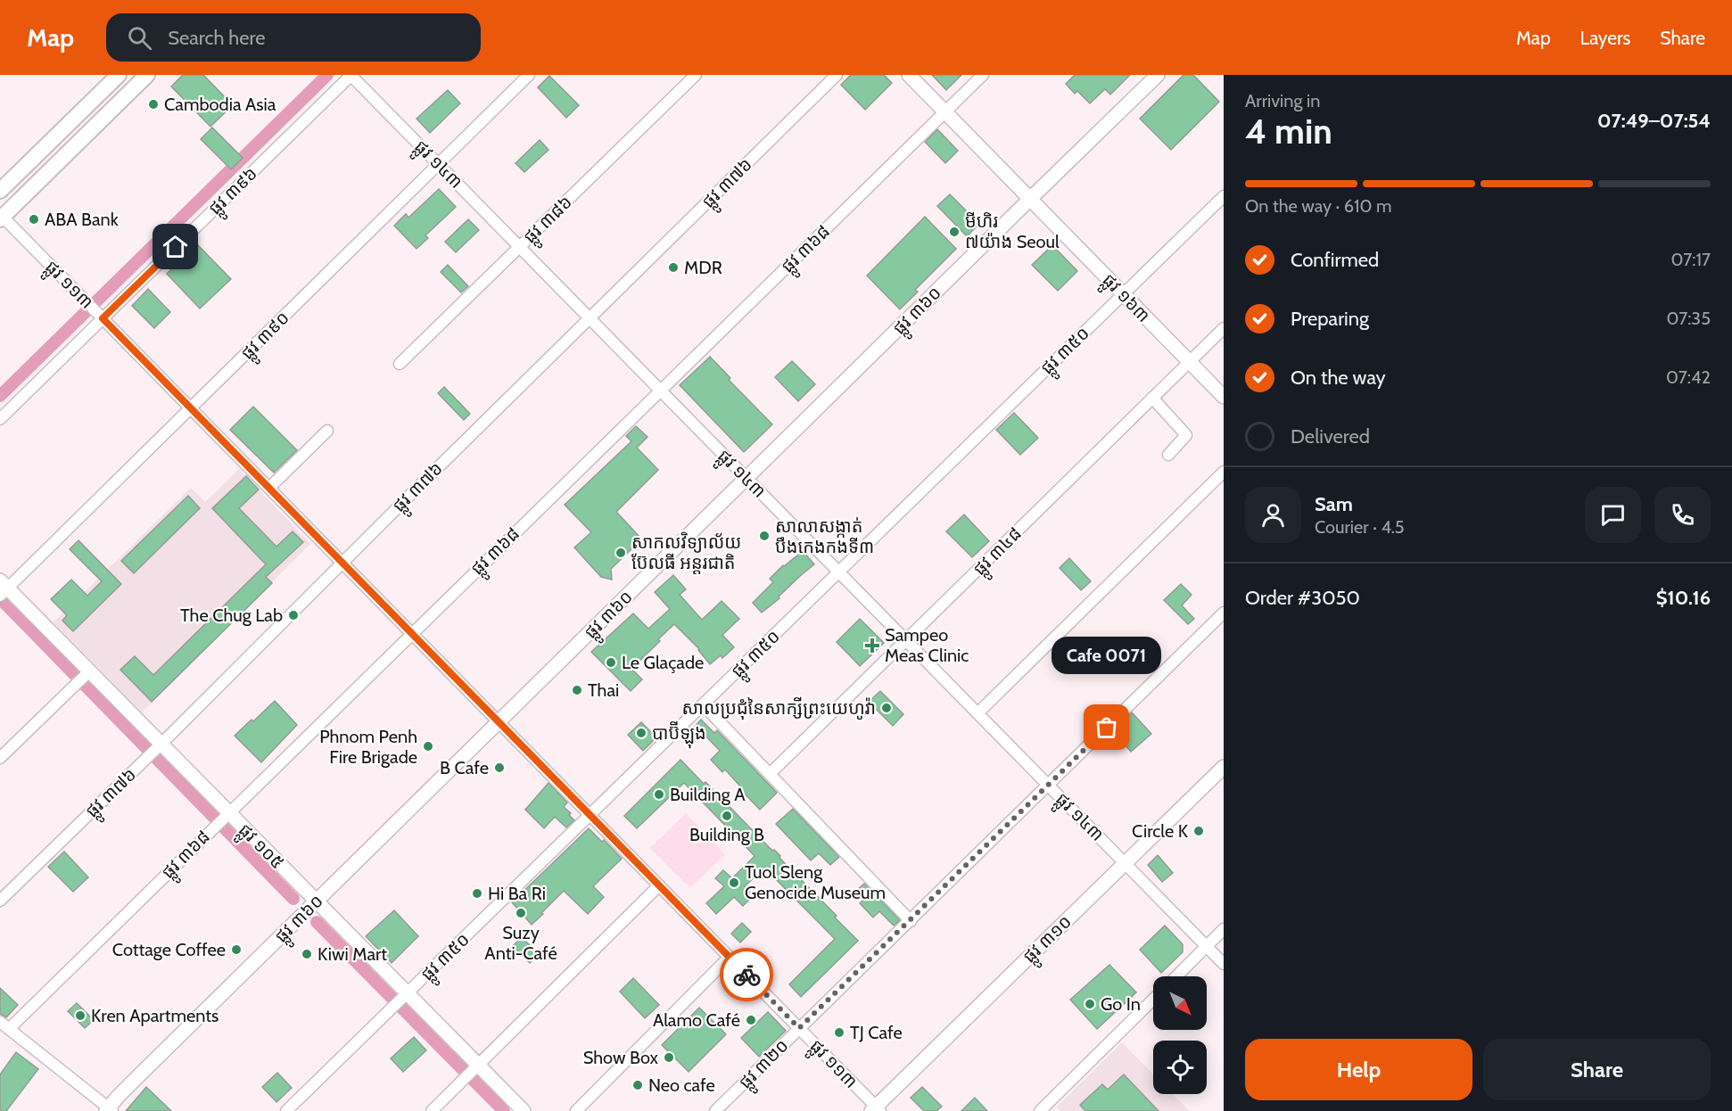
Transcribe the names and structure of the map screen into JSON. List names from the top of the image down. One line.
{"streets":{"street":["ផ្លូវ ១៤៣","ផ្លូវ ៣៧៦","ផ្លូវ ៣៩៦","ផ្លូវ ៣៨៦","ផ្លូវ ៣៦៨","ផ្លូវ ១១៣","ផ្លូវ ១៦៣","ផ្លូវ ៣៦០","ផ្លូវ ៣៩០","ផ្លូវ ៣៥០","ផ្លូវ ៣៤៨","ផ្លូវ ១០៥","ផ្លូវ ៣១០","ផ្លូវ ៣២០"]},"crossings":[["ផ្លូវ ១៤៣","ផ្លូវ ៣៧៦"],["ផ្លូវ ១៤៣","ផ្លូវ ៣៩៦"],["ផ្លូវ ១៤៣","ផ្លូវ ៣៨៦"],["ផ្លូវ ១៤៣","ផ្លូវ ៣៦៨"],["ផ្លូវ ១៤៣","ផ្លូវ ៣៦០"],["ផ្លូវ ១៤៣","ផ្លូវ ៣៩០"],["ផ្លូវ ១៤៣","ផ្លូវ ៣៥០"],["ផ្លូវ ១៤៣","ផ្លូវ ៣៤៨"],["ផ្លូវ ១៤៣","ផ្លូវ ៣១០"],["ផ្លូវ ១៤៣","ផ្លូវ ៣២០"],["ផ្លូវ ៣៧៦","ផ្លូវ ១១៣"],["ផ្លូវ ៣៧៦","ផ្លូវ ១០៥"],["ផ្លូវ ៣៩៦","ផ្លូវ ១១៣"],["ផ្លូវ ៣៦៨","ផ្លូវ ១១៣"],["ផ្លូវ ៣៦៨","ផ្លូវ ១៦៣"],["ផ្លូវ ៣៦៨","ផ្លូវ ១០៥"],["ផ្លូវ ១១៣","ផ្លូវ ៣៦០"],["ផ្លូវ ១១៣","ផ្លូវ ៣៩០"],["ផ្លូវ ១១៣","ផ្លូវ ៣៥០"],["ផ្លូវ ១១៣","ផ្លូវ ៣១០"],["ផ្លូវ ១១៣","ផ្លូវ ៣២០"],["ផ្លូវ ១៦៣","ផ្លូវ ៣៦០"],["ផ្លូវ ១៦៣","ផ្លូវ ៣៥០"],["ផ្លូវ ១៦៣","ផ្លូវ ៣៤៨"],["ផ្លូវ ៣៦០","ផ្លូវ ១០៥"],["ផ្លូវ ៣៩០","ផ្លូវ ១០៥"],["ផ្លូវ ៣៥០","ផ្លូវ ១០៥"]],"places":{"other":["Cambodia Asia","ABA Bank","មីហិរ ៧យ៉ាង Seoul","MDR","សាលាសង្កាត់ បឹងកេងកងទី៣","សាកលវិទ្យាល័យ ប៊ែលធី អន្តរជាតិ","The Chug Lab","Le Glaçade","Thai","សាលប្រជុំនៃសាក្សីព្រះយេហូវ៉ា","Cafe 0071","បាប៊ីឡុង","Phnom Penh Fire Brigade","B Cafe","Building A","Building B","Circle K","Tuol Sleng Genocide Museum","Hi Ba Ri","Suzy Anti-Café","Cottage Coffee","Kiwi Mart","Go In","Kren Apartments","Alamo Café","TJ Cafe","Show Box","Neo cafe"],"health":["Sampeo Meas Clinic"]},"north":"bottom right","page":{"header":"Map","search":"Search here","nav":["Map","Layers","Share"],"heading":["4 min","Arriving in","07:49–07:54"],"panel":["Sam","Courier · 4.5","Order #3050","$10.16"],"bar":"On the way · 610 m","list":[["Confirmed","07:17"],["Preparing","07:35"],["On the way","07:42"],"Delivered"],"bubble":"Cafe 0071","buttons":["Help","Share"]}}
